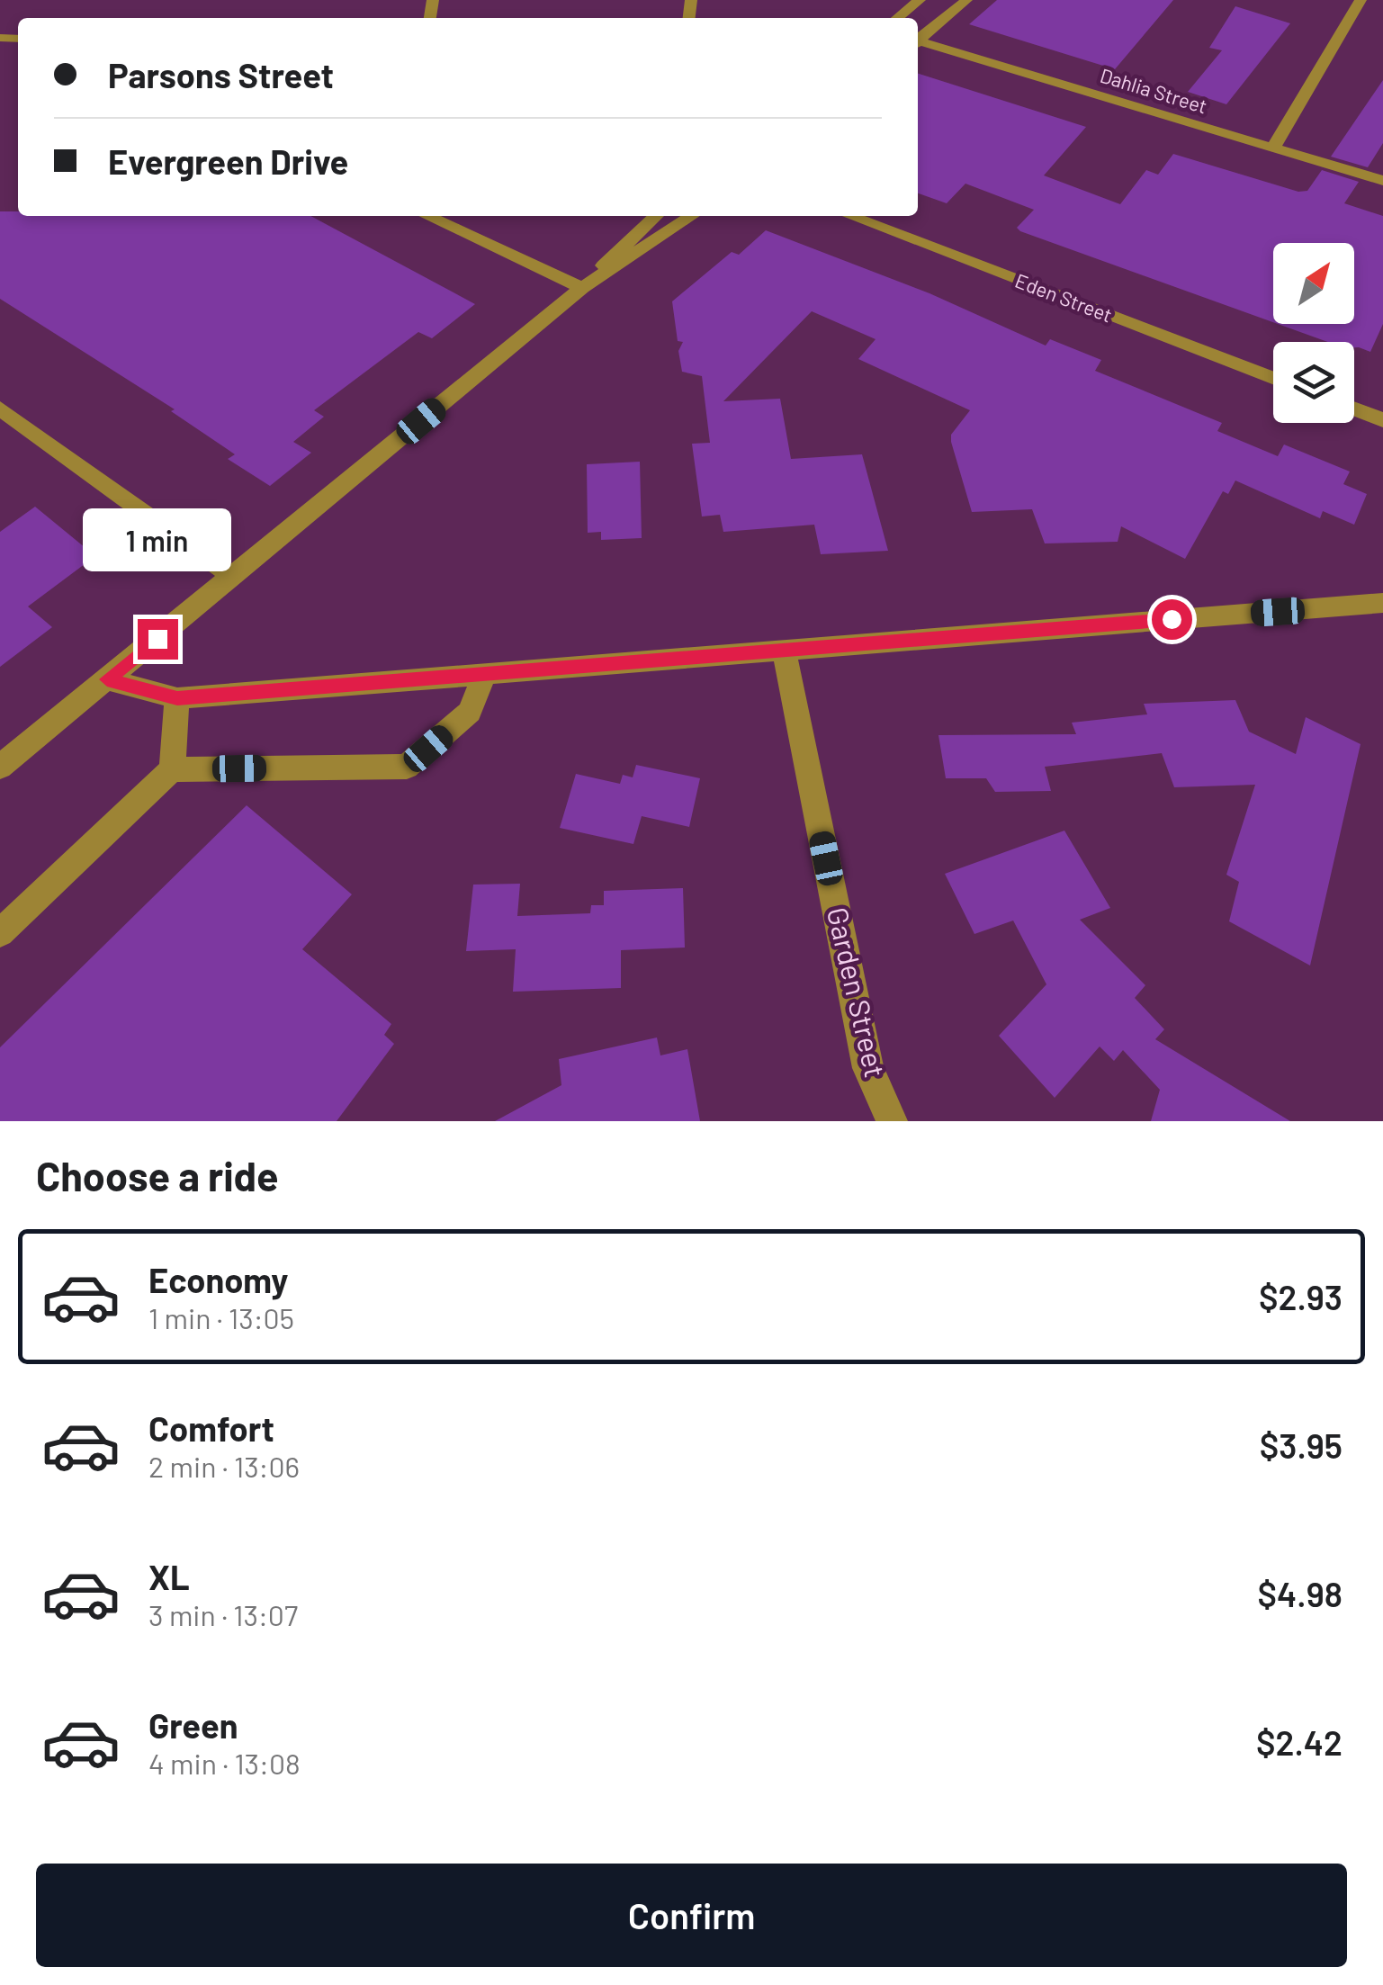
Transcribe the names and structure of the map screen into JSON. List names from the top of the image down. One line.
{"streets":{"street":["Dahlia Street","Eden Street","Garden Street"]},"north":"top right","page":{"banner":["Parsons Street","Evergreen Drive"],"bubble":"1 min","heading":"Choose a ride","list":[{"name":"Economy","note":"1 min · 13:05","value":"$2.93"},{"name":"Comfort","note":"2 min · 13:06","value":"$3.95"},{"name":"XL","note":"3 min · 13:07","value":"$4.98"},{"name":"Green","note":"4 min · 13:08","value":"$2.42"}],"buttons":"Confirm"}}
